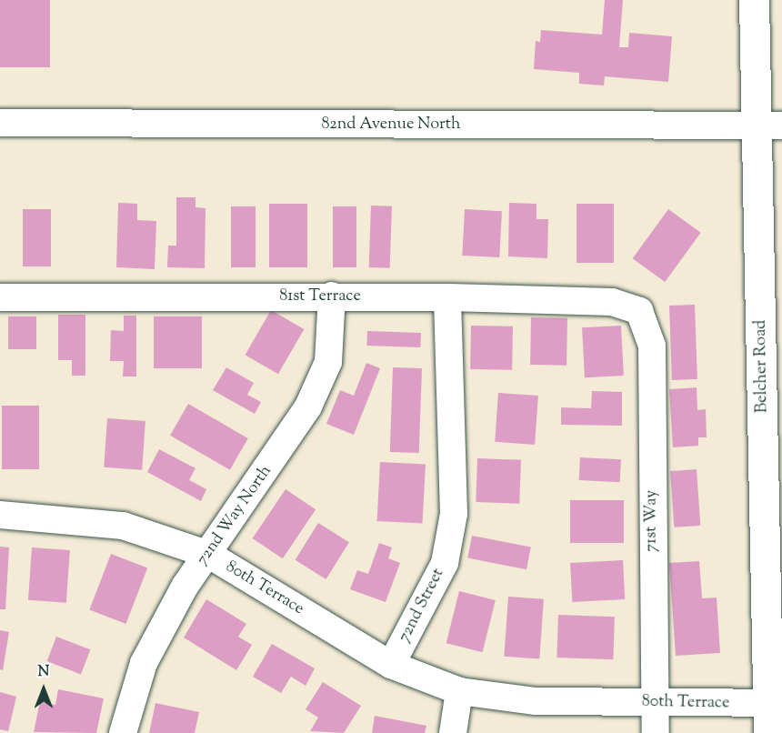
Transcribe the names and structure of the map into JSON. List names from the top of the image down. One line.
{"streets":{"main road":["Belcher Road"],"street":["82nd Avenue North","81st Terrace","72nd Way North","71st Way","80th Terrace","72nd Street"]},"crossings":[["82nd Avenue North","Belcher Road"],["81st Terrace","72nd Way North"],["81st Terrace","71st Way"],["81st Terrace","72nd Street"],["Belcher Road","80th Terrace"],["72nd Way North","80th Terrace"],["71st Way","80th Terrace"],["80th Terrace","72nd Street"]],"north":"top"}
